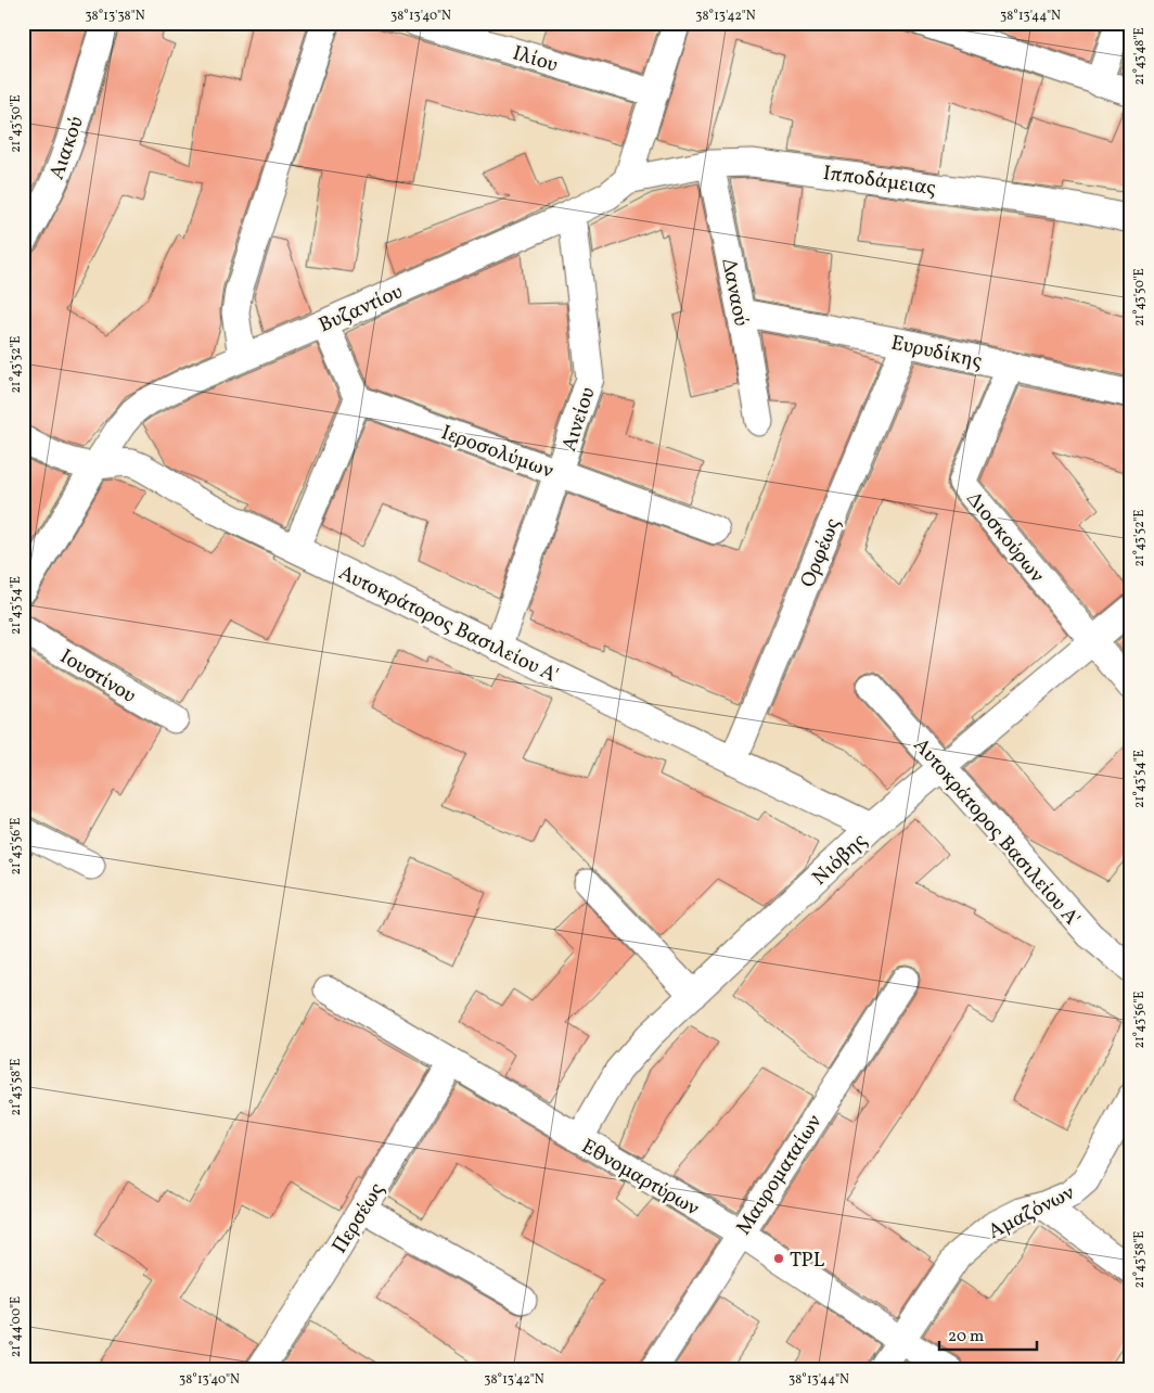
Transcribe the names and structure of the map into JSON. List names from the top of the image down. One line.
{"streets":{"street":["Ιλίου","Αιακού","Ιπποδάμειας","Δαναού","Βυζαντίου","Ευρυδίκης","Αινείου","Ιεροσολύμων","Διοσκούρων","Ορφέως","Αυτοκράτορος Βασιλείου A'","Ιουστίνου","Νιόβης","Μαυροματαίων","Εθνομαρτύρων","Αμαζόνων","Περσέως"]},"crossings":[["Ιπποδάμειας","Δαναού"],["Ιπποδάμειας","Βυζαντίου"],["Δαναού","Ευρυδίκης"],["Βυζαντίου","Αινείου"],["Βυζαντίου","Αυτοκράτορος Βασιλείου A'"],["Ευρυδίκης","Διοσκούρων"],["Ευρυδίκης","Ορφέως"],["Αινείου","Ιεροσολύμων"],["Αινείου","Αυτοκράτορος Βασιλείου A'"],["Διοσκούρων","Νιόβης"],["Ορφέως","Αυτοκράτορος Βασιλείου A'"],["Αυτοκράτορος Βασιλείου A'","Νιόβης"],["Νιόβης","Εθνομαρτύρων"],["Μαυροματαίων","Εθνομαρτύρων"],["Εθνομαρτύρων","Αμαζόνων"],["Εθνομαρτύρων","Περσέως"]],"places":["TPL"],"scale_bar":"20 m","coordinates":["38°13'38\"N","38°13'40\"N","38°13'42\"N","38°13'44\"N","21°43'48\"E","21°43'50\"E","21°43'52\"E","21°43'54\"E","21°43'56\"E","21°43'58\"E","21°44'00\"E"]}
